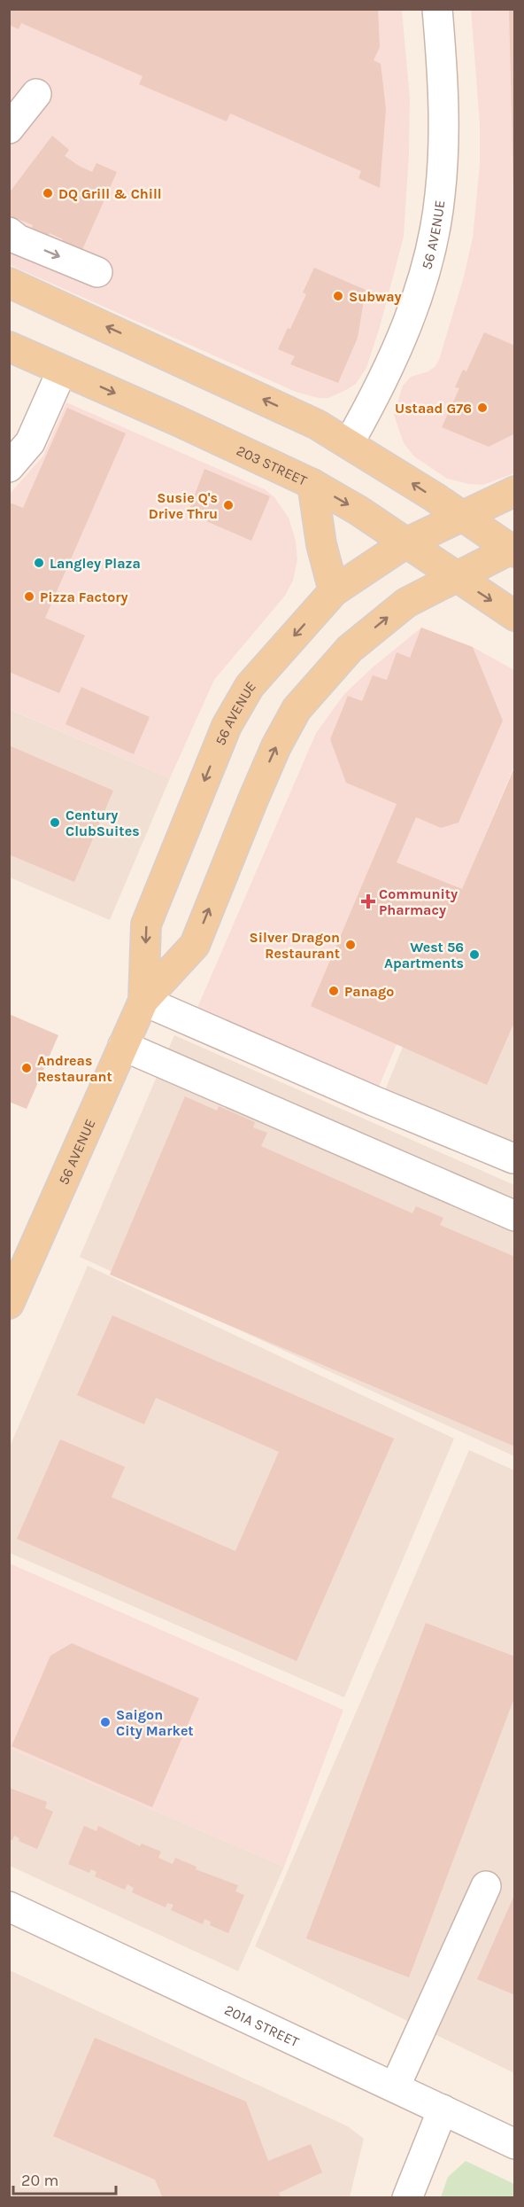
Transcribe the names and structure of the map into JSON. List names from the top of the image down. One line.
{"streets":{"main road":["56 AVENUE","203 STREET"],"street":["201A STREET"]},"crossings":[["56 AVENUE","203 STREET"]],"places":{"other":["DQ Grill & Chill","Subway","Ustaad G76","Susie Q's Drive Thru","Langley Plaza","Pizza Factory","Century ClubSuites","Silver Dragon Restaurant","West 56 Apartments","Panago","Andreas Restaurant","Saigon City Market"],"health":["Community Pharmacy"]},"scale_bar":"20 m"}
